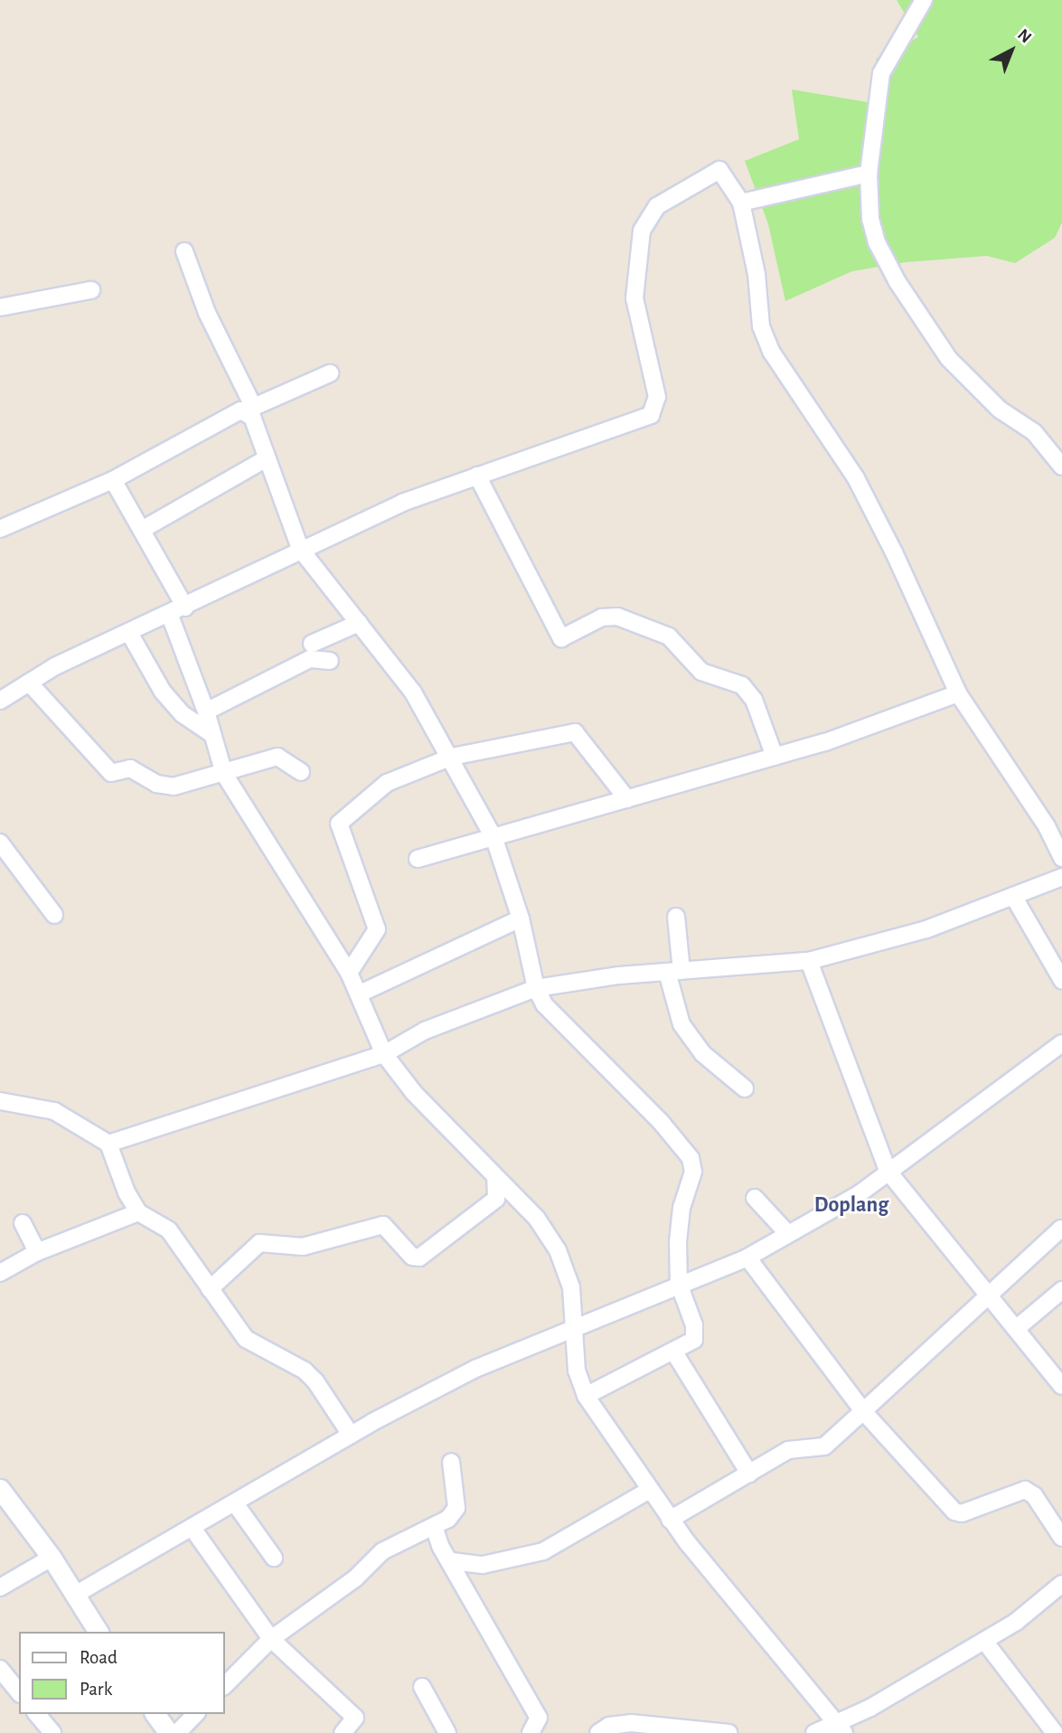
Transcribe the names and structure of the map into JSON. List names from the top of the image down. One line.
{"districts":["Doplang"],"legend":["Road","Park"],"north":"top right"}
